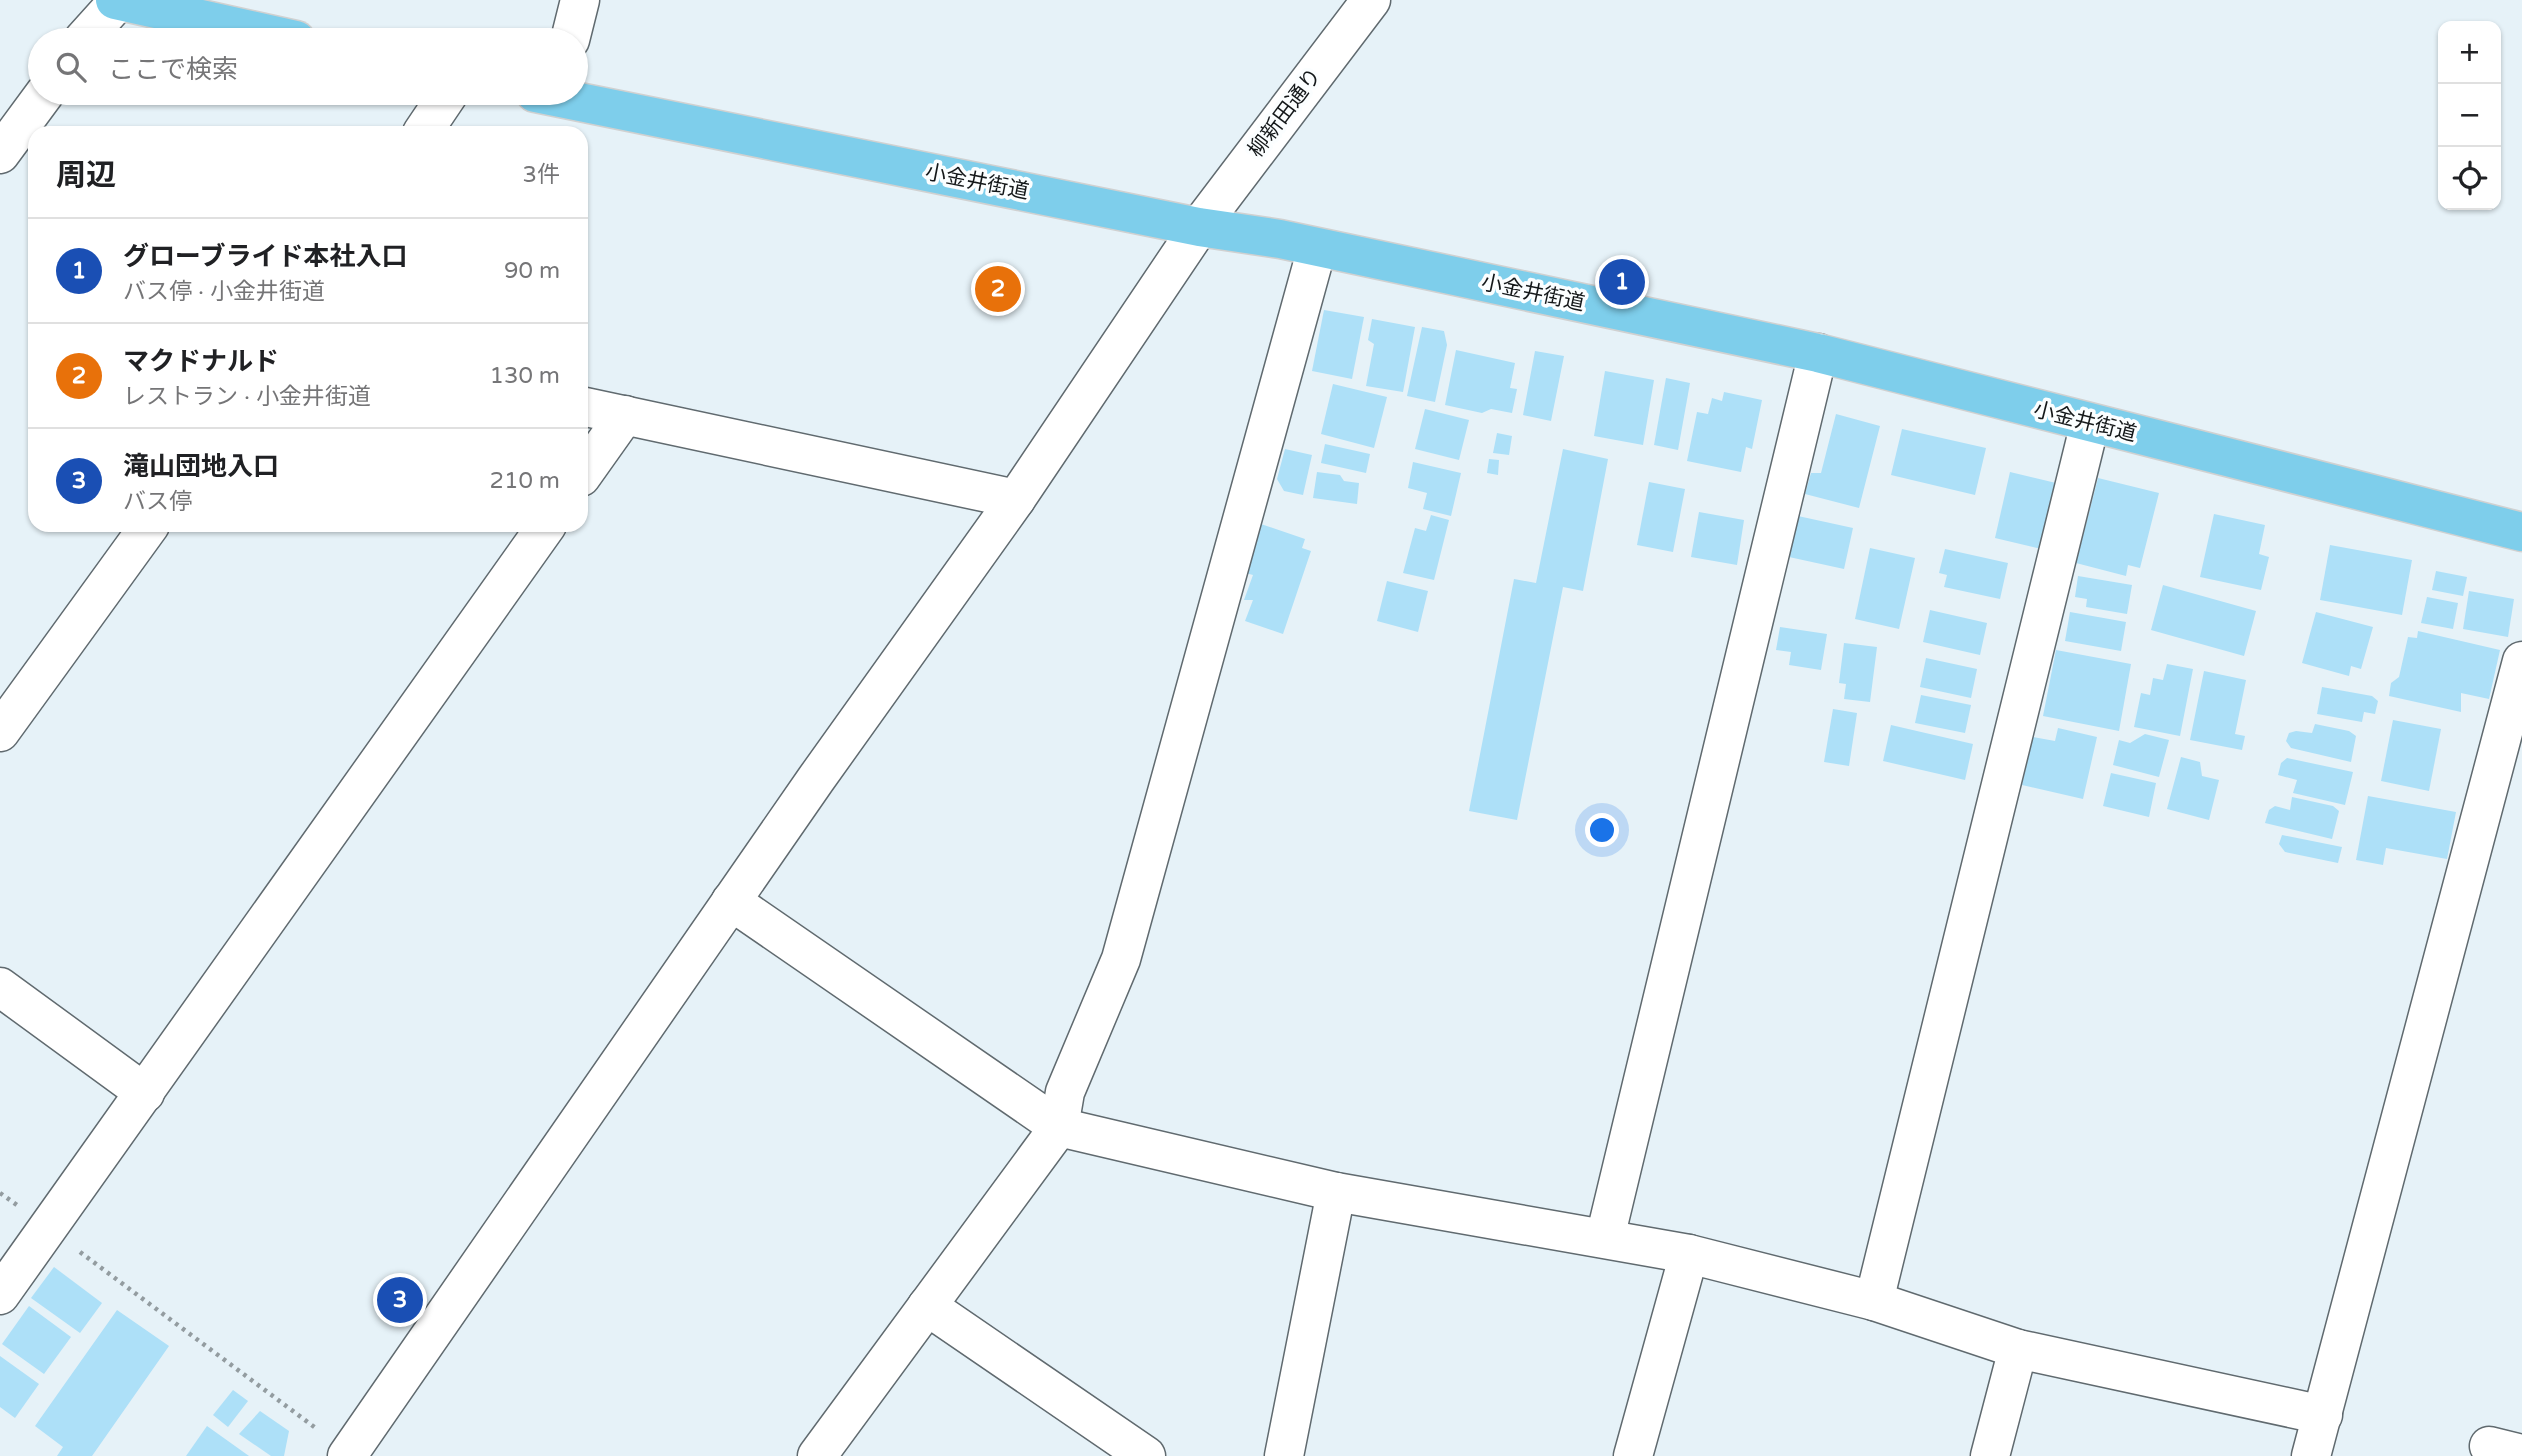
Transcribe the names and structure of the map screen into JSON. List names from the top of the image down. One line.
{"streets":{"main road":["小金井街道"],"street":["柳新田通り"]},"crossings":[["柳新田通り","小金井街道"]],"page":{"map_buttons":["+","−"],"search":"ここで検索","heading":["周辺","3件"],"list":[{"mark":"1","name":"グローブライド本社入口","note":"バス停 · 小金井街道","value":"90 m"},{"mark":"2","name":"マクドナルド","note":"レストラン · 小金井街道","value":"130 m"},{"mark":"3","name":"滝山団地入口","note":"バス停","value":"210 m"}],"pins":["1","2","3"]}}
